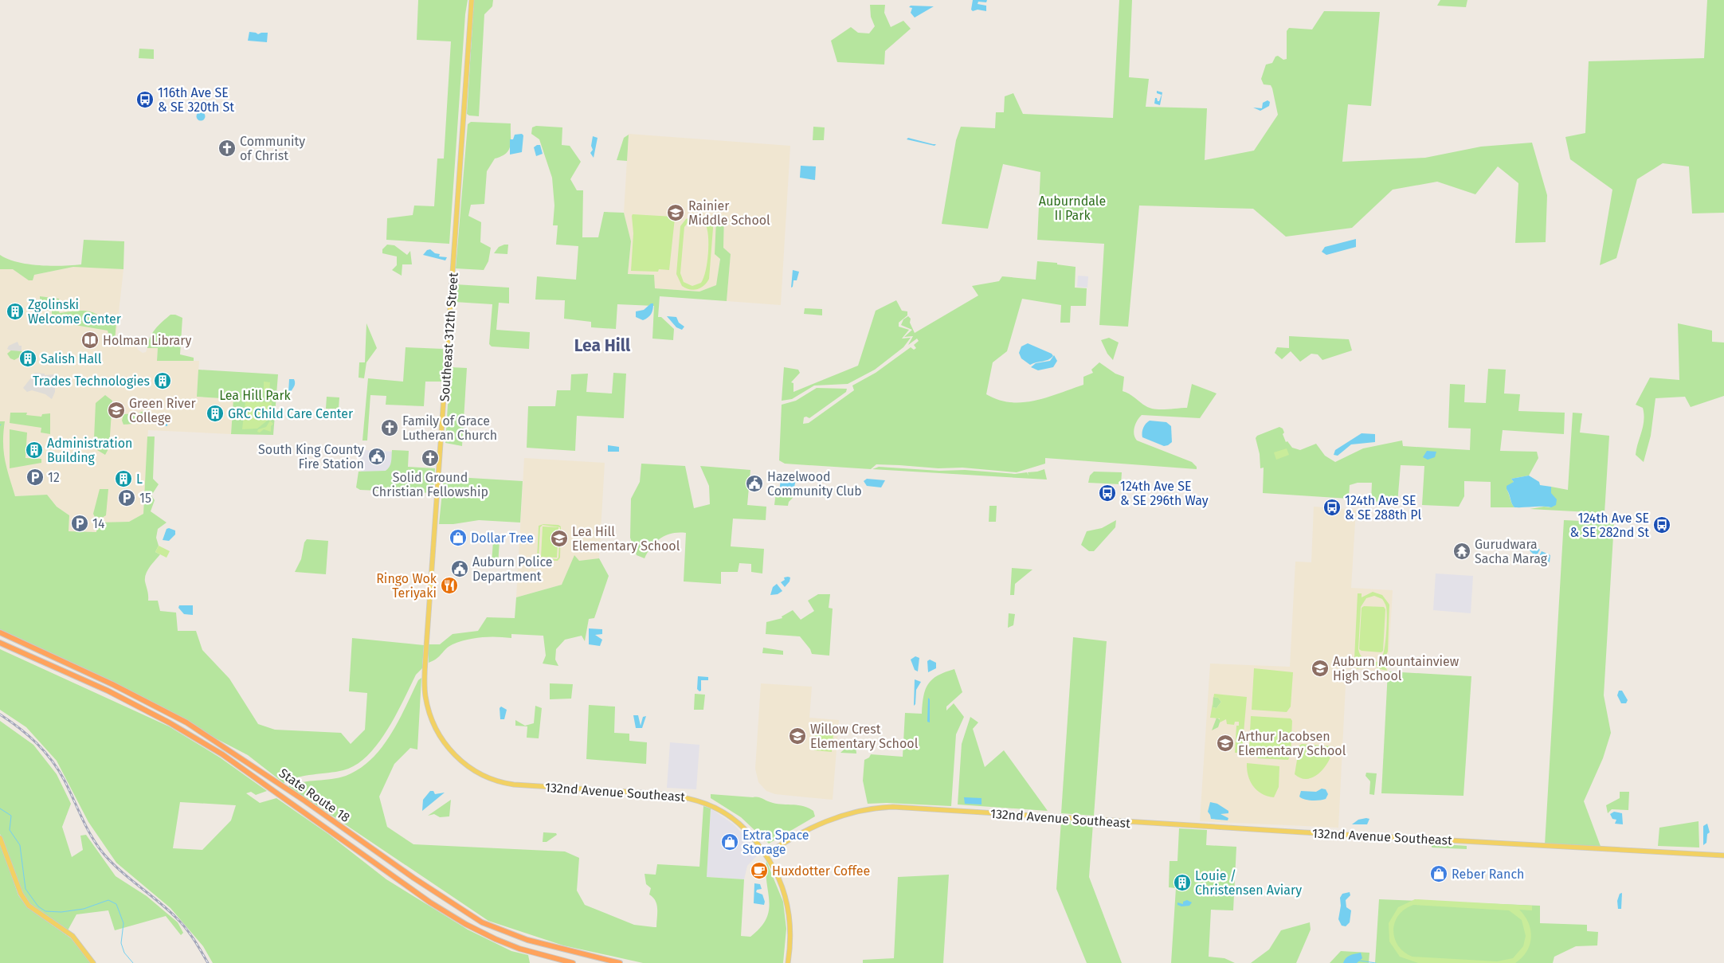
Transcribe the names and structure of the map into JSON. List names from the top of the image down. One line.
{"streets":{"highway":["State Route 18"],"main road":["Southeast 312th Street","132nd Avenue Southeast"]},"crossings":[["Southeast 312th Street","132nd Avenue Southeast"]],"districts":["Lea Hill"],"parks":["Auburndale II Park","Lea Hill Park"],"places":{"bus stop":["116th Ave SE & SE 320th St","124th Ave SE & SE 296th Way","124th Ave SE & SE 288th Pl","124th Ave SE & SE 282nd St"],"church":["Community of Christ","Family of Grace Lutheran Church","Solid Ground Christian Fellowship"],"school or university":["Rainier Middle School","Green River College","Lea Hill Elementary School","Auburn Mountainview High School","Willow Crest Elementary School","Arthur Jacobsen Elementary School"],"building":["Zgolinski Welcome Center","Salish Hall","Trades Technologies","GRC Child Care Center","Administration Building","L","Louie / Christensen Aviary"],"library":["Holman Library"],"public building":["South King County Fire Station","Hazelwood Community Club","Auburn Police Department"],"parking":["12","15","14"],"shop":["Dollar Tree","Extra Space Storage","Reber Ranch"],"temple":["Gurudwara Sacha Marag"],"restaurant":["Ringo Wok Teriyaki"],"cafe":["Huxdotter Coffee"]}}
